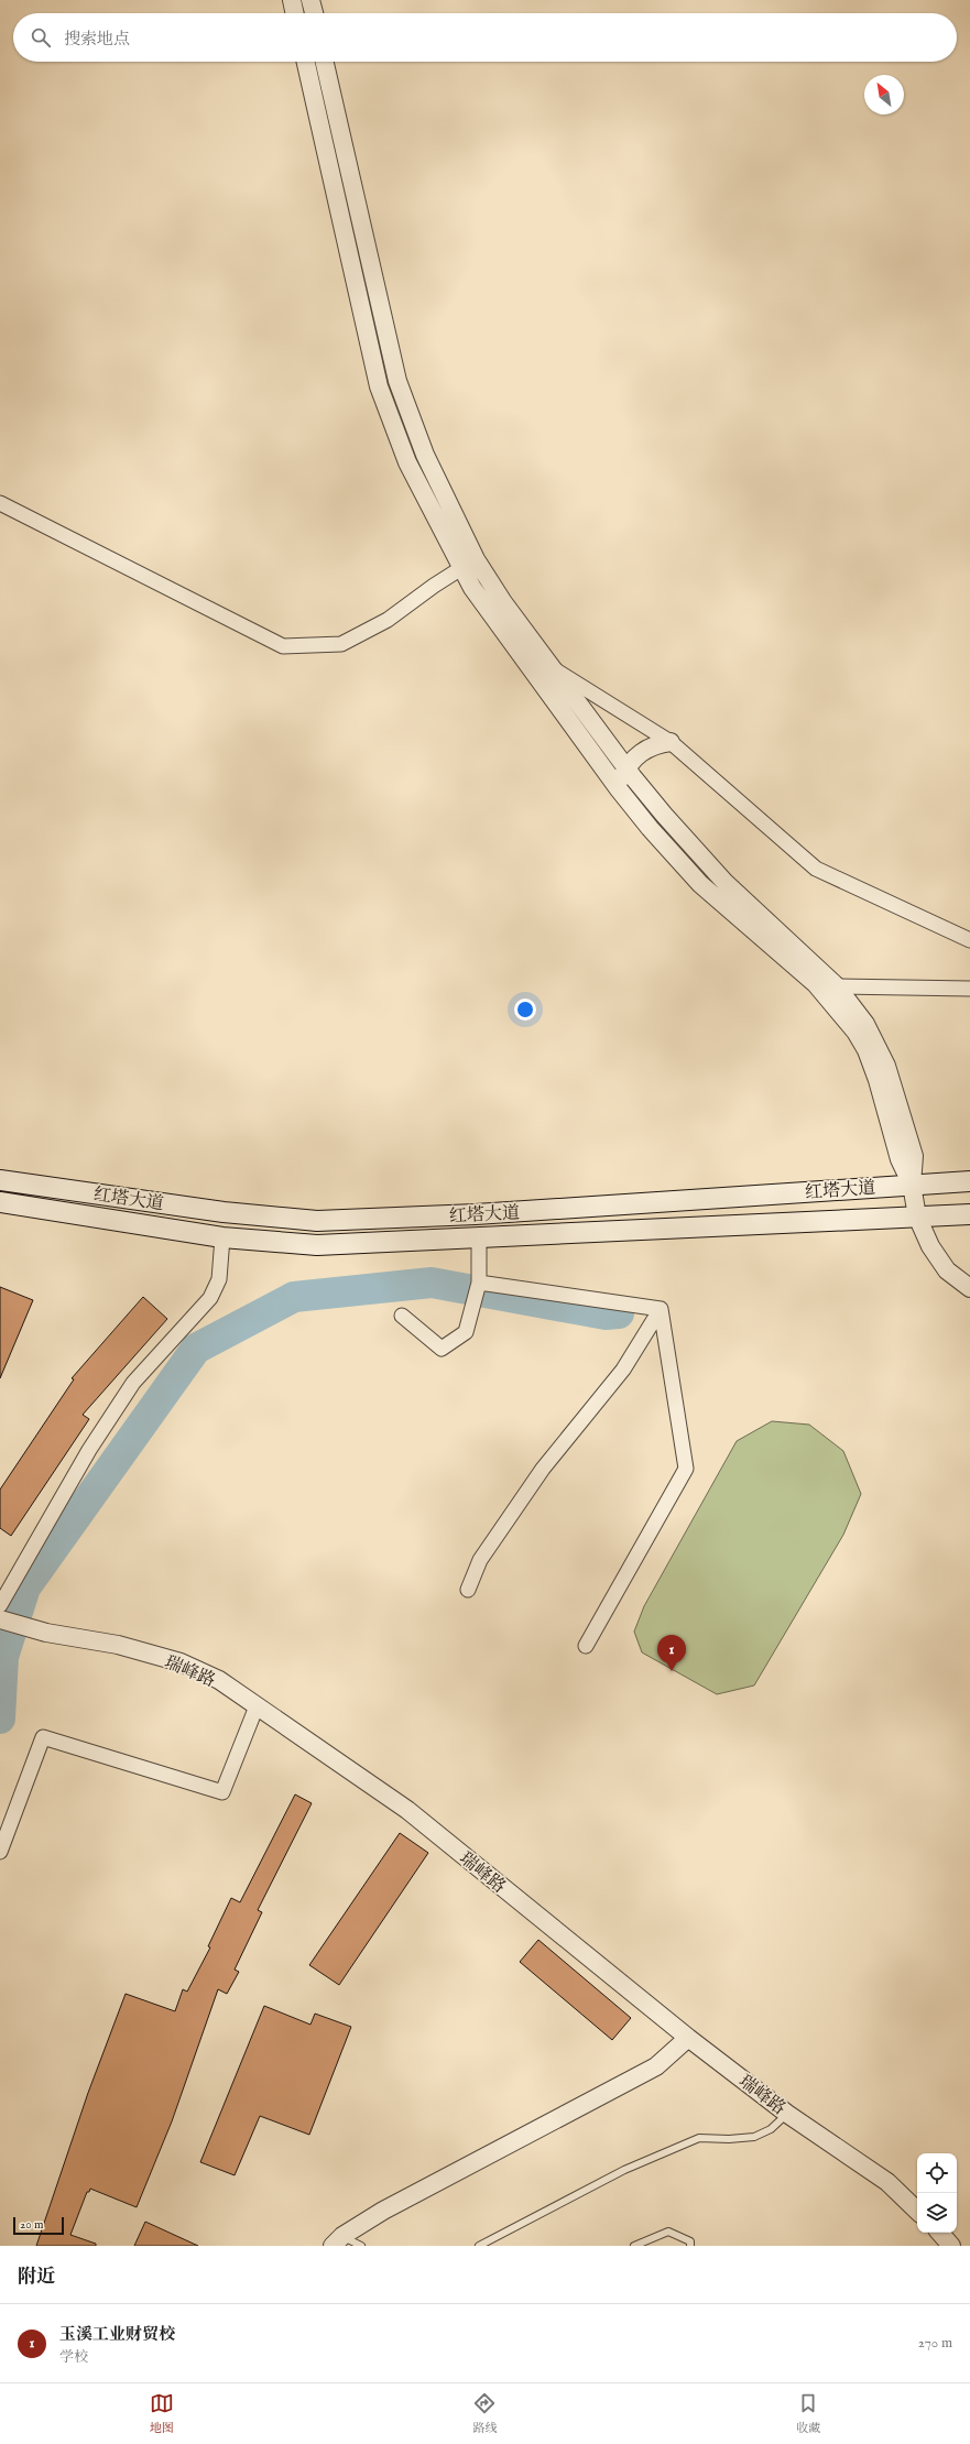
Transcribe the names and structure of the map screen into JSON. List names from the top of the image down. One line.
{"streets":{"main road":["红塔大道"],"street":["瑞峰路"]},"scale_bar":"20 m","north":"top left","page":{"search":"搜索地点","pins":"1","scale":"20 m","heading":"附近","list":[{"mark":"1","name":"玉溪工业财贸校","note":"学校","value":"270 m"}],"nav":["地图","路线","收藏"]}}
